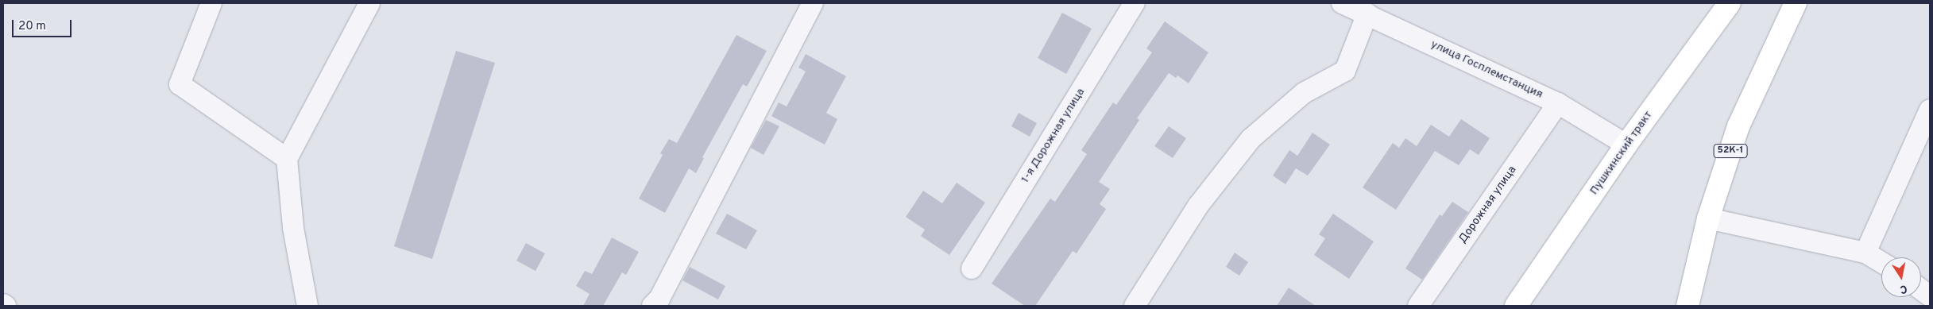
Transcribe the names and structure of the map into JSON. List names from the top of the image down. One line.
{"streets":{"main road":["52К-1","Пушкинский тракт"],"street":["улица Госплемстанция","1-я Дорожная улица","Дорожная улица"]},"crossings":[["улица Госплемстанция","Пушкинский тракт"],["улица Госплемстанция","Дорожная улица"]],"scale_bar":"20 m","north":"bottom"}
